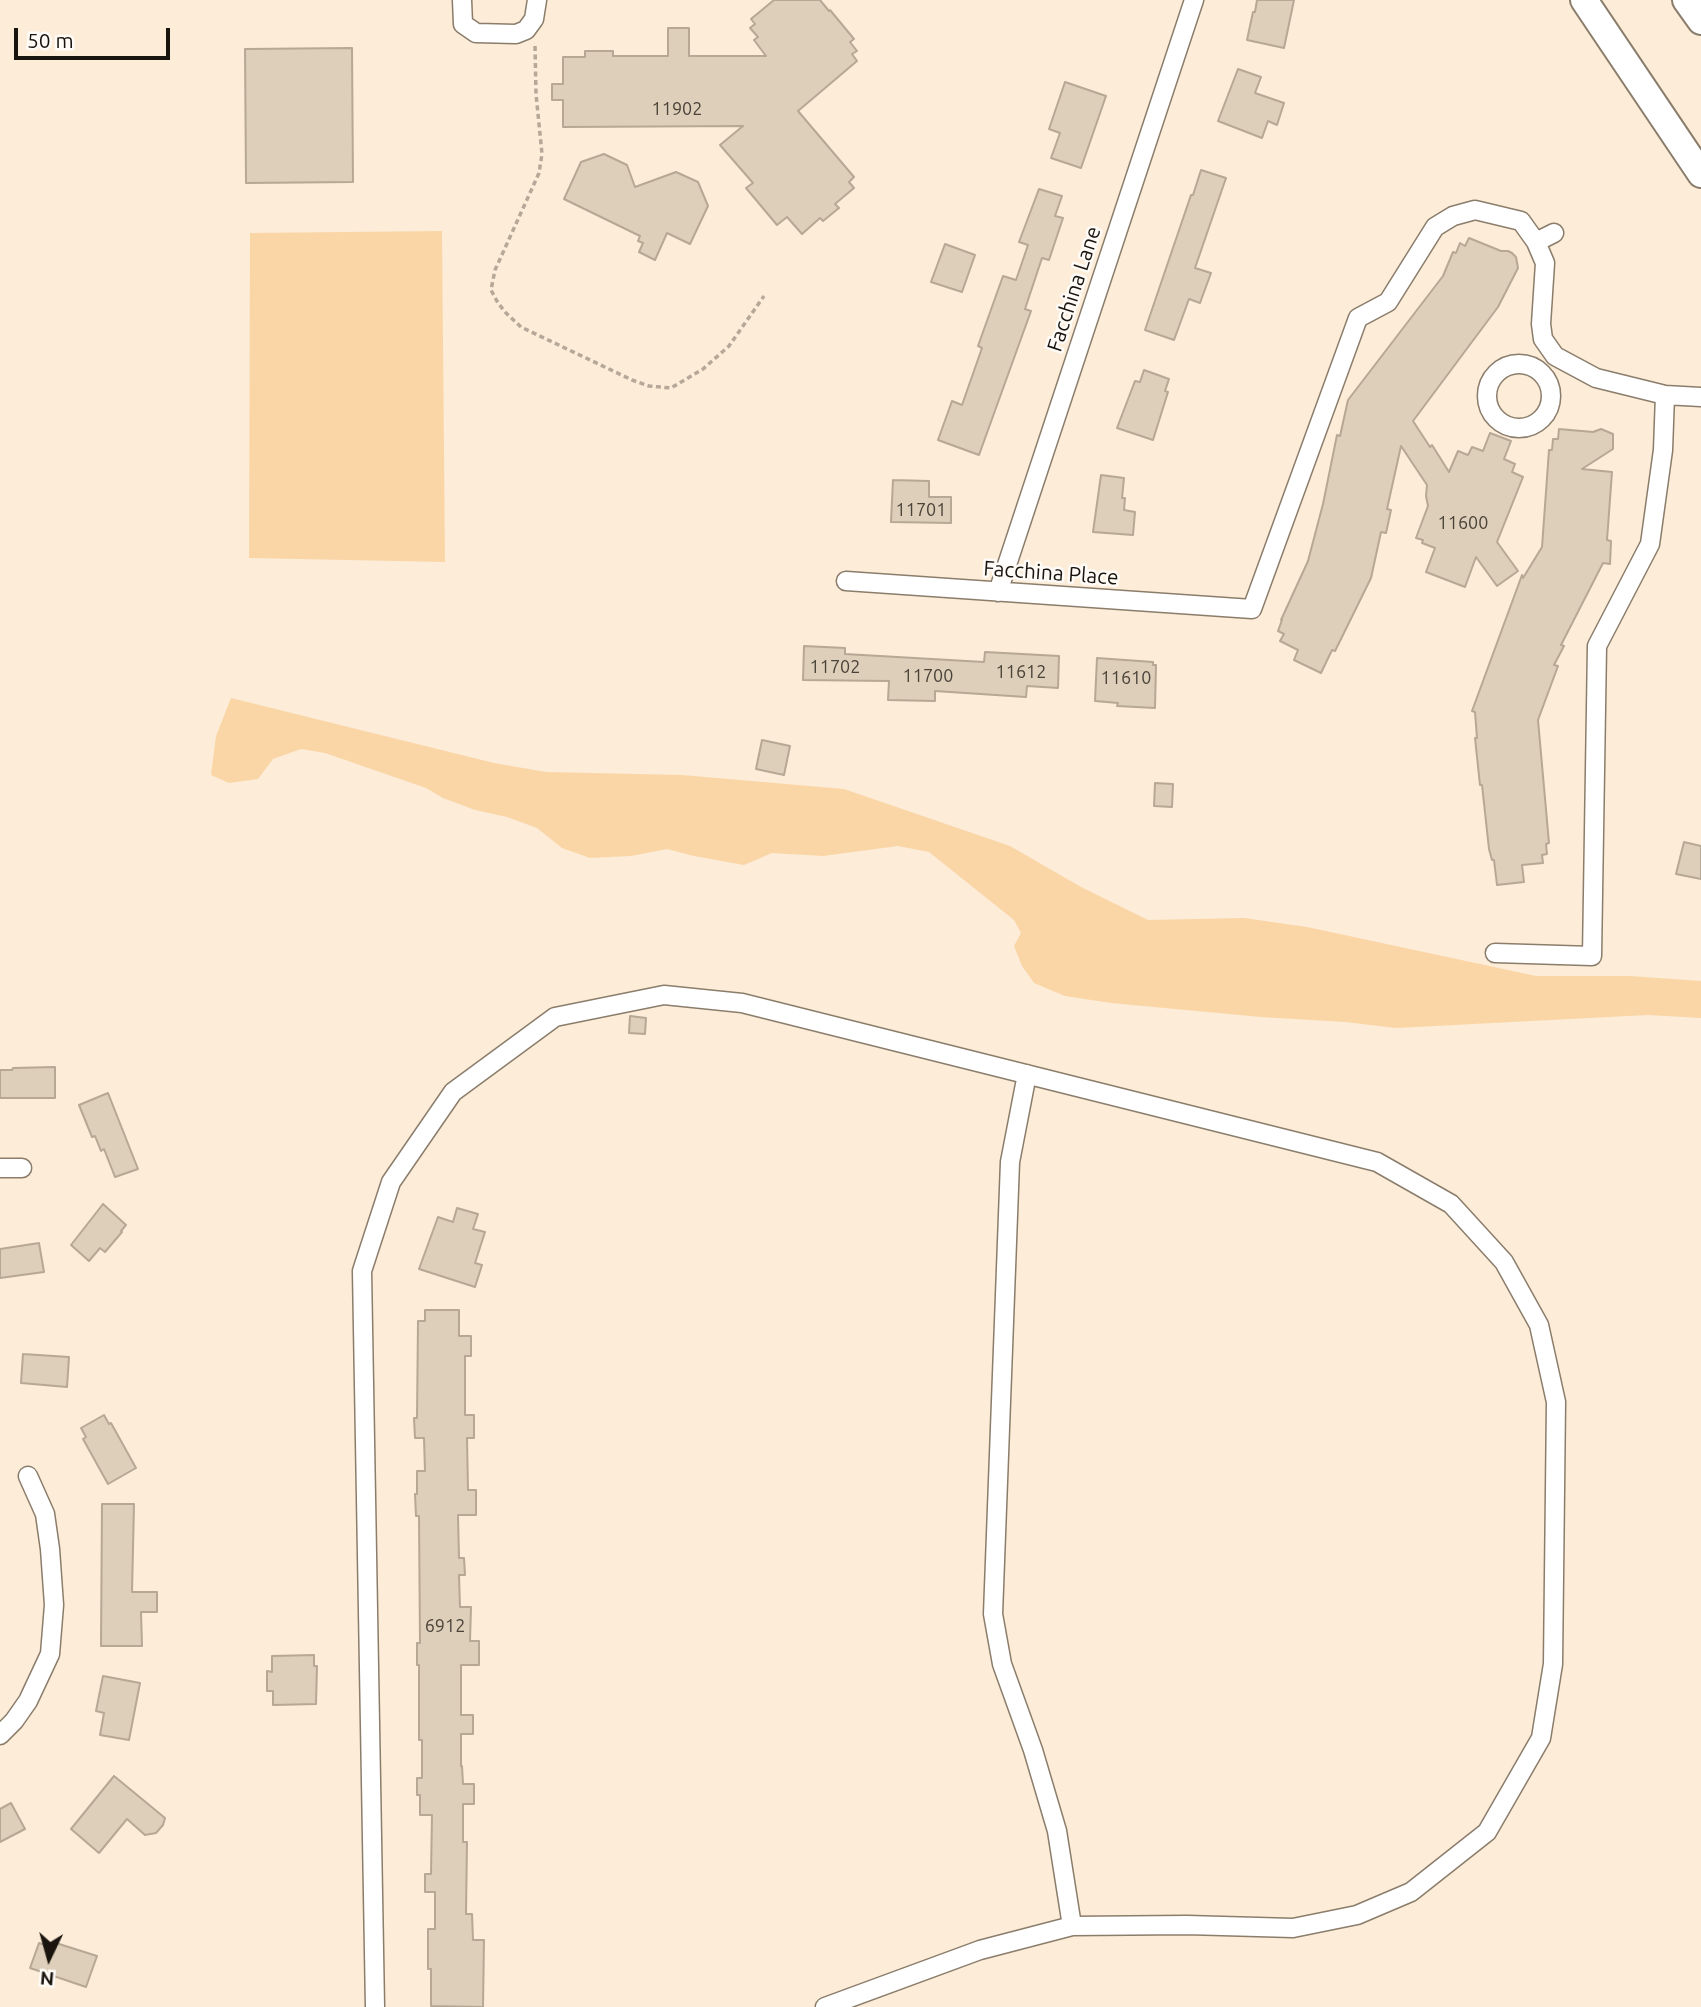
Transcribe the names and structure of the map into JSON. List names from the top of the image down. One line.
{"streets":{"street":["Facchina Lane","Facchina Place"]},"crossings":[["Facchina Lane","Facchina Place"]],"house_numbers":["11902","11701","11600","11702","11612","11700","11610","6912"],"scale_bar":"50 m","north":"bottom"}
